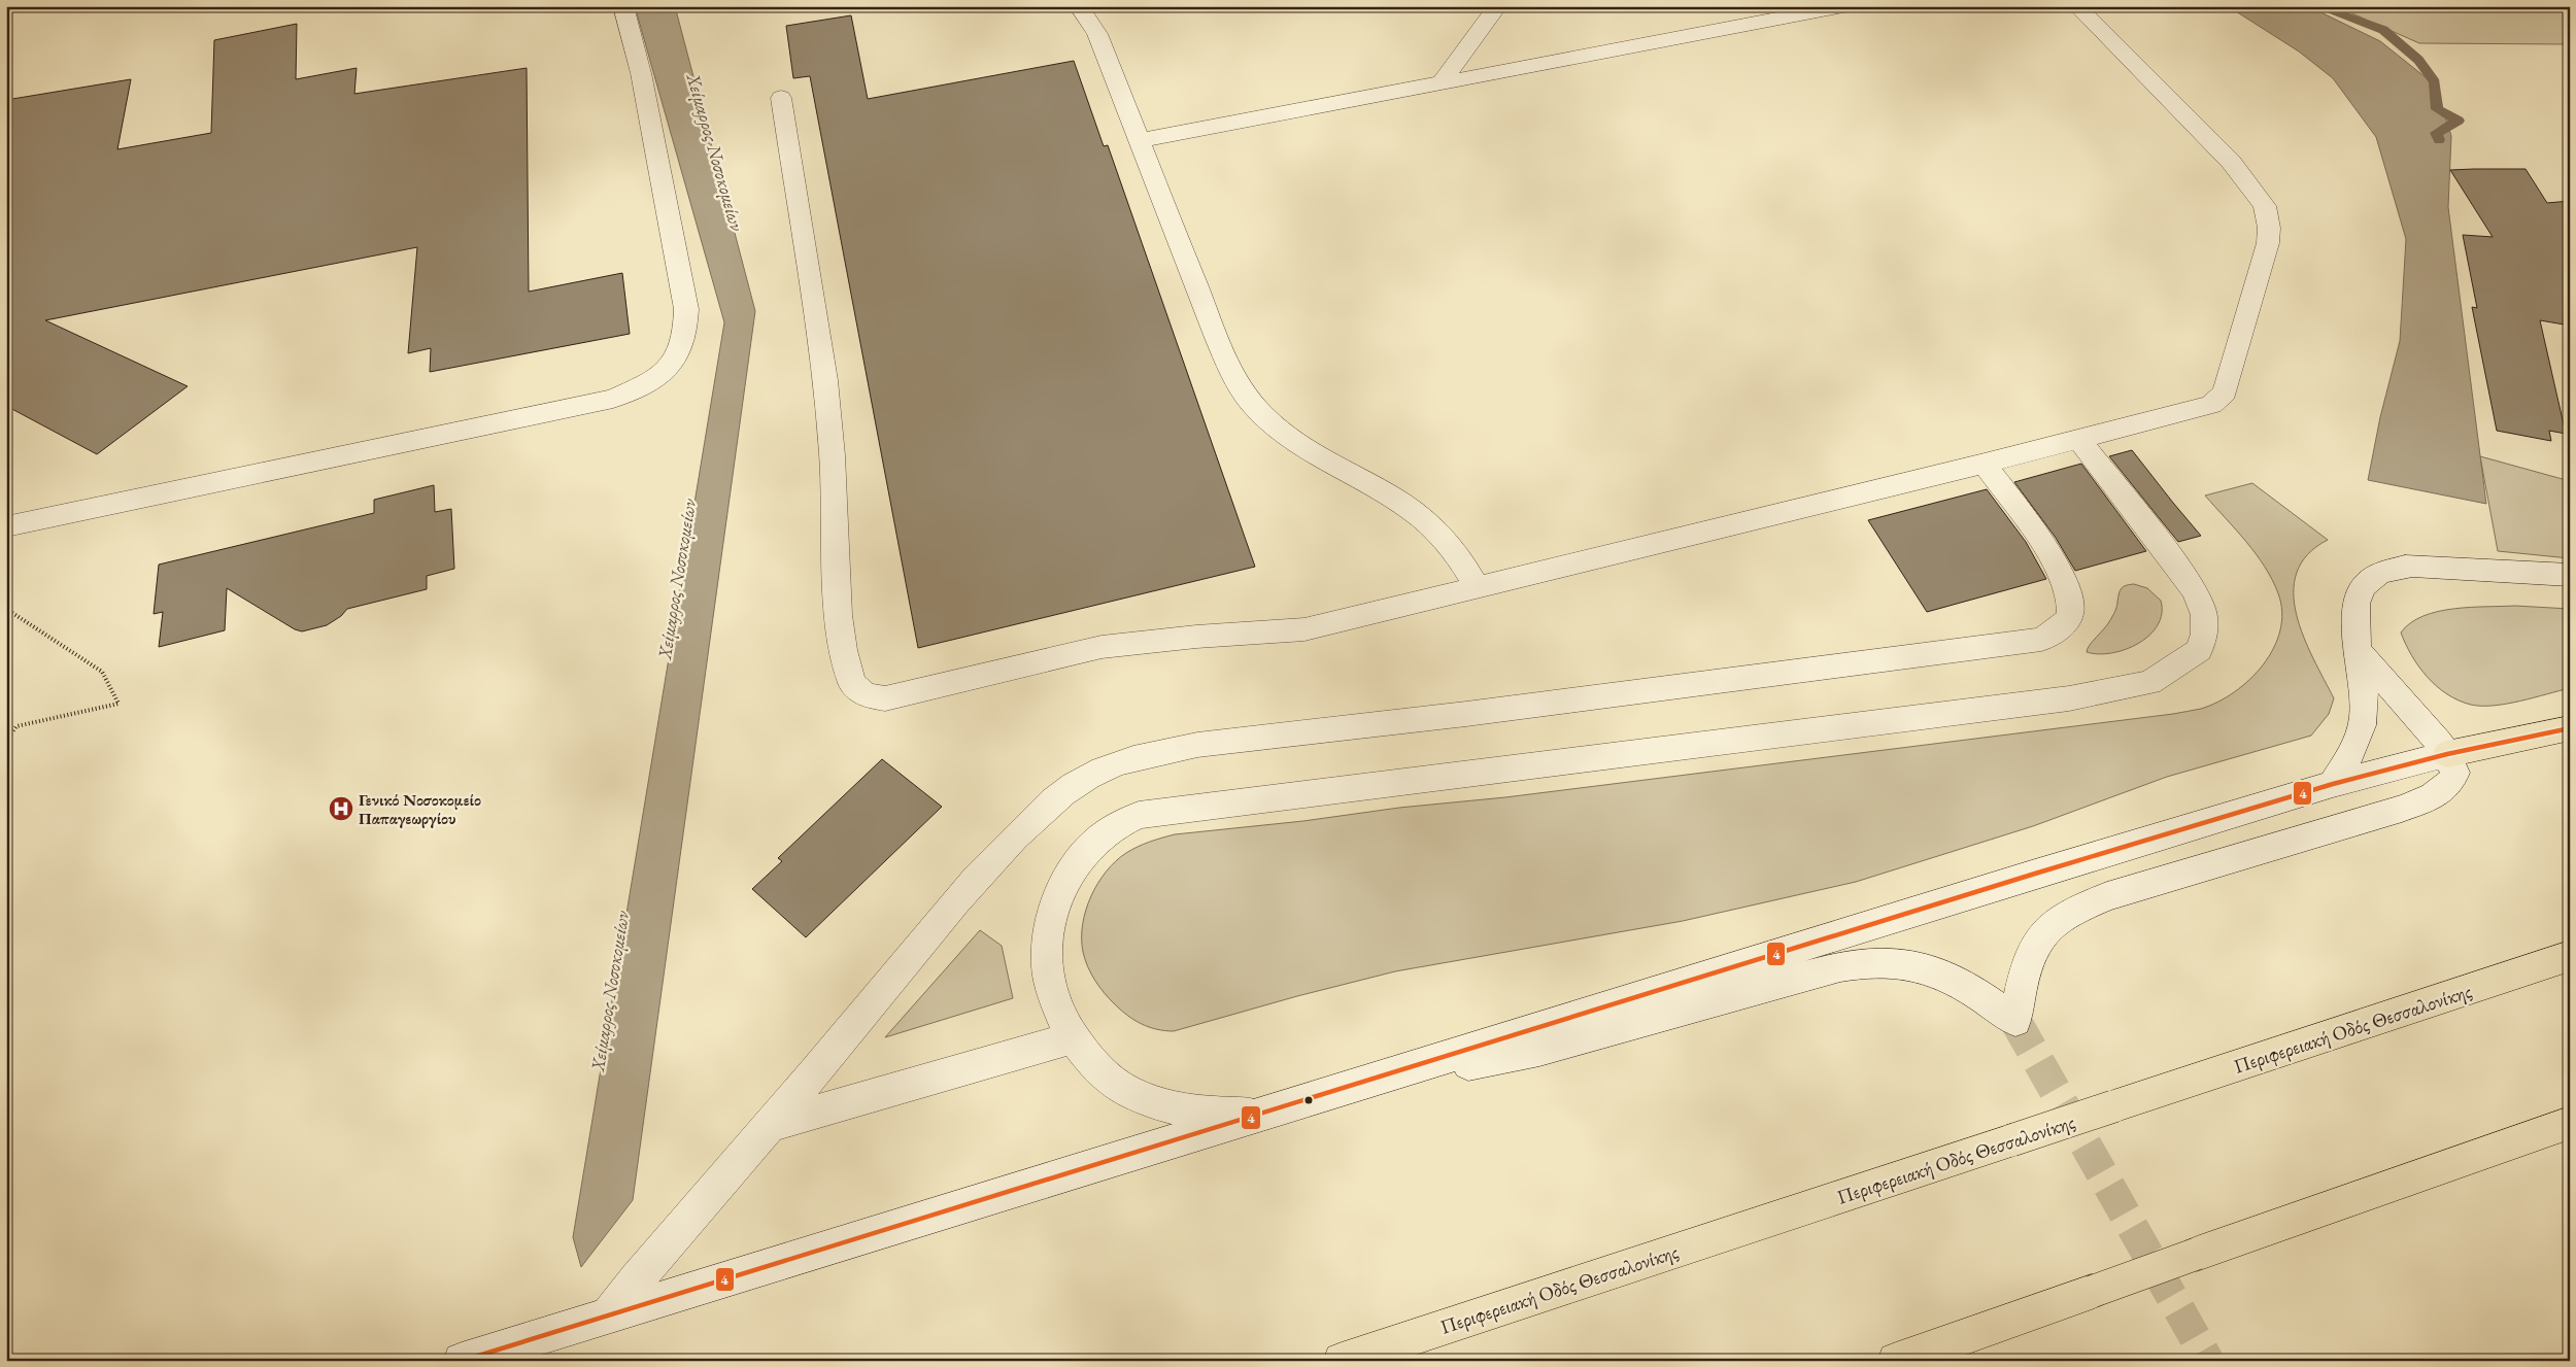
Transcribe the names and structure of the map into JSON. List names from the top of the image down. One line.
{"streets":{"highway":["Περιφερειακή Οδός Θεσσαλονίκης"]},"water":["Χείμαρρος Νοσοκομείων"],"places":{"hospital":["Γενικό Νοσοκομείο Παπαγεωργίου"]},"lines":["transit line 4"]}
